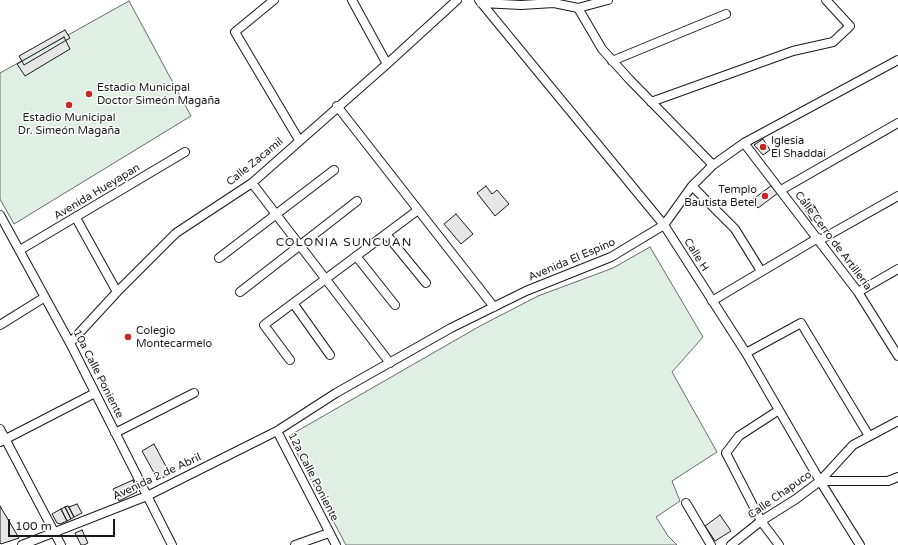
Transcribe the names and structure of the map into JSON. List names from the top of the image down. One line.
{"streets":{"street":["Calle Zacamil","Avenida Hueyapan","Calle Cerro de Artillería","Calle H","Avenida El Espino","10a Calle Poniente","Avenida 2 de Abril","12a Calle Poniente","Calle Chapuco"]},"crossings":[["Calle Zacamil","10a Calle Poniente"],["Avenida Hueyapan","10a Calle Poniente"],["Calle Cerro de Artillería","Avenida El Espino"],["Calle H","Avenida El Espino"],["Calle H","Calle Chapuco"],["Avenida El Espino","Avenida 2 de Abril"],["Avenida El Espino","12a Calle Poniente"],["10a Calle Poniente","Avenida 2 de Abril"],["Avenida 2 de Abril","12a Calle Poniente"]],"districts":["COLONIA SUNCUAN"],"places":["Estadio Municipal Doctor Simeón Magaña","Estadio Municipal Dr. Simeón Magaña","Iglesia El Shaddai","Templo Bautista Betel","Colegio Montecarmelo"],"scale_bar":"100 m"}
